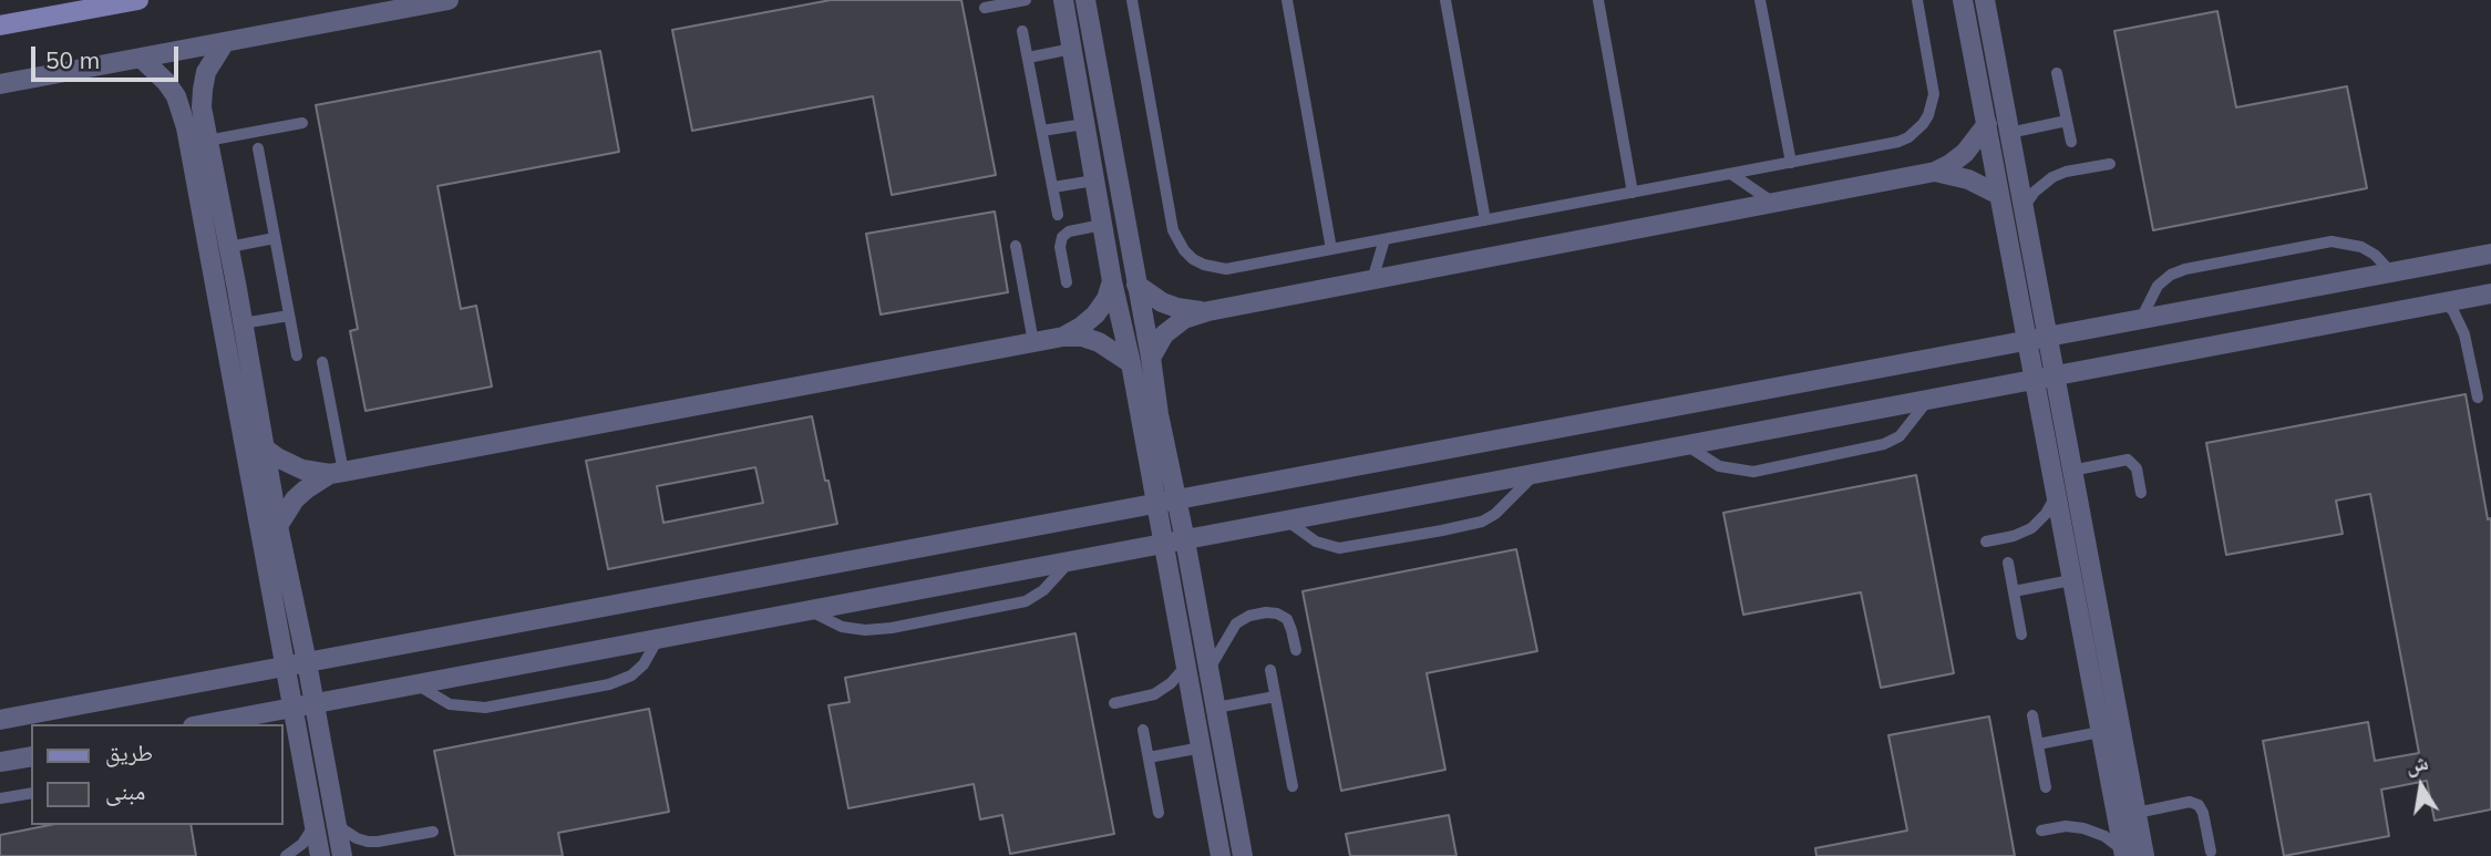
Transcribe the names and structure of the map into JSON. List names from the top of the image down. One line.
{"legend":["طريق","مبنى"],"scale_bar":"50 m","north":"top"}
